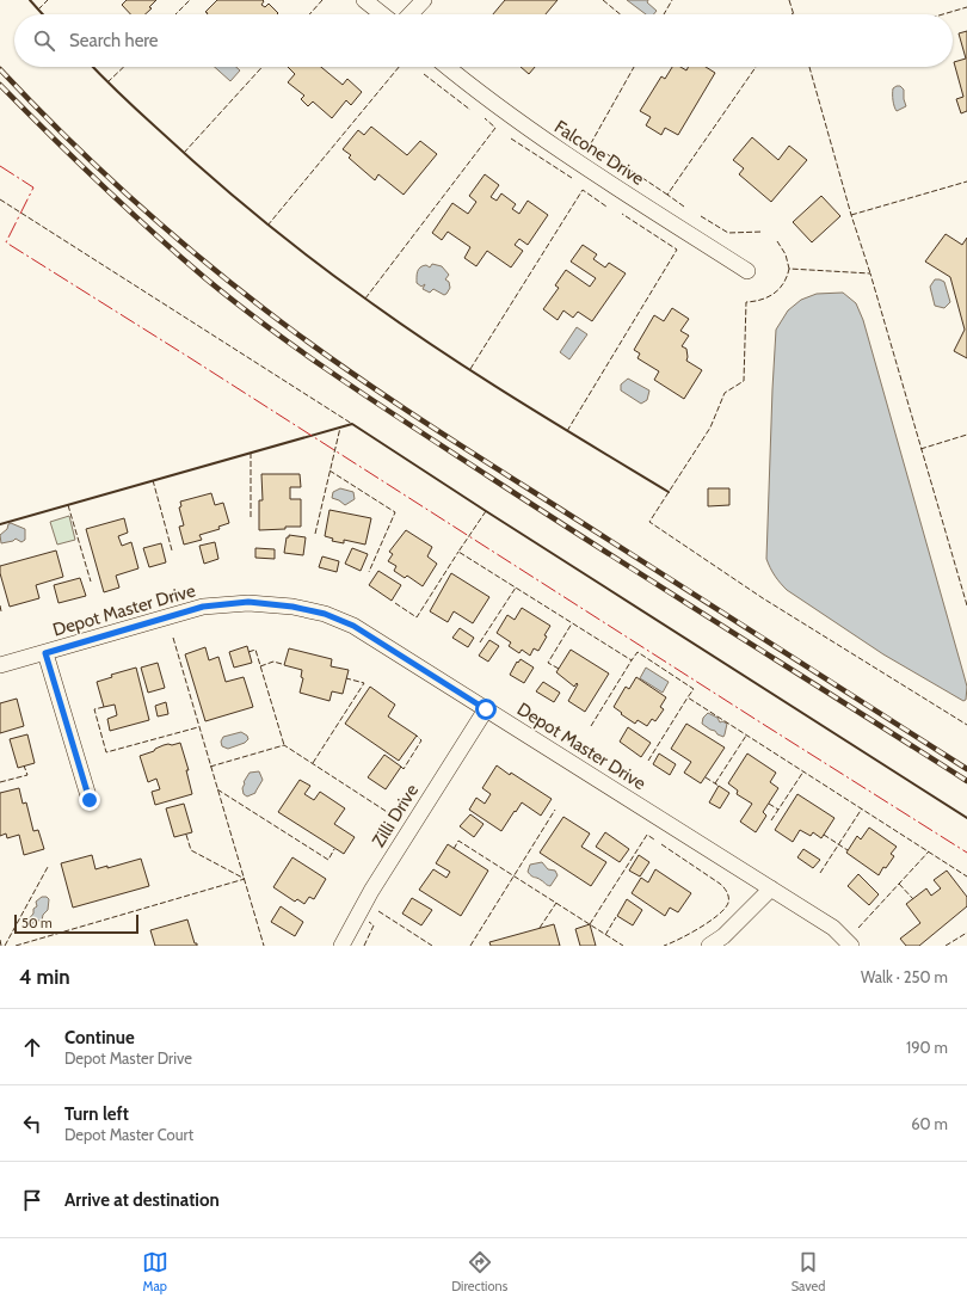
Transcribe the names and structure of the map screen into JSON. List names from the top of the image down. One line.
{"streets":{"street":["Falcone Drive","Depot Master Drive","Zilli Drive"]},"crossings":[["Depot Master Drive","Zilli Drive"]],"scale_bar":"50 m","page":{"search":"Search here","scale":"50 m","heading":["4 min","Walk · 250 m"],"list":[["Continue","Depot Master Drive","190 m"],["Turn left","Depot Master Court","60 m"],"Arrive at destination"],"nav":["Map","Directions","Saved"]}}
